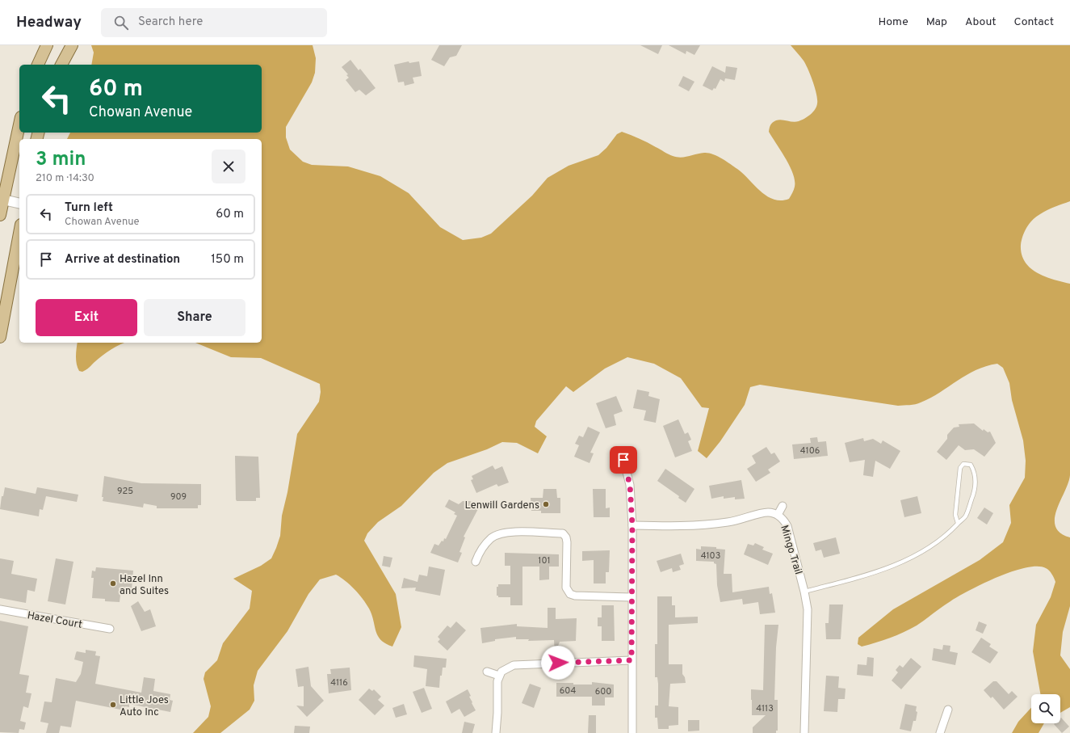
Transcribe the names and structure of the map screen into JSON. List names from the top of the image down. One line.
{"streets":{"street":["Mingo Trail","Hazel Court"]},"places":["Lenwill Gardens","Hazel Inn and Suites","Little Joes Auto Inc"],"house_numbers":["4106","925","909","4103","101","4116","604","600","4113"],"page":{"header":"Headway","search":"Search here","nav":["Home","Map","About","Contact"],"turn":["60 m","Chowan Avenue"],"heading":["3 min","210 m · 14:30"],"list":[{"name":"Turn left","note":"Chowan Avenue","value":"60 m"},{"name":"Arrive at destination","value":"150 m"}],"buttons":["Exit","Share"]}}
